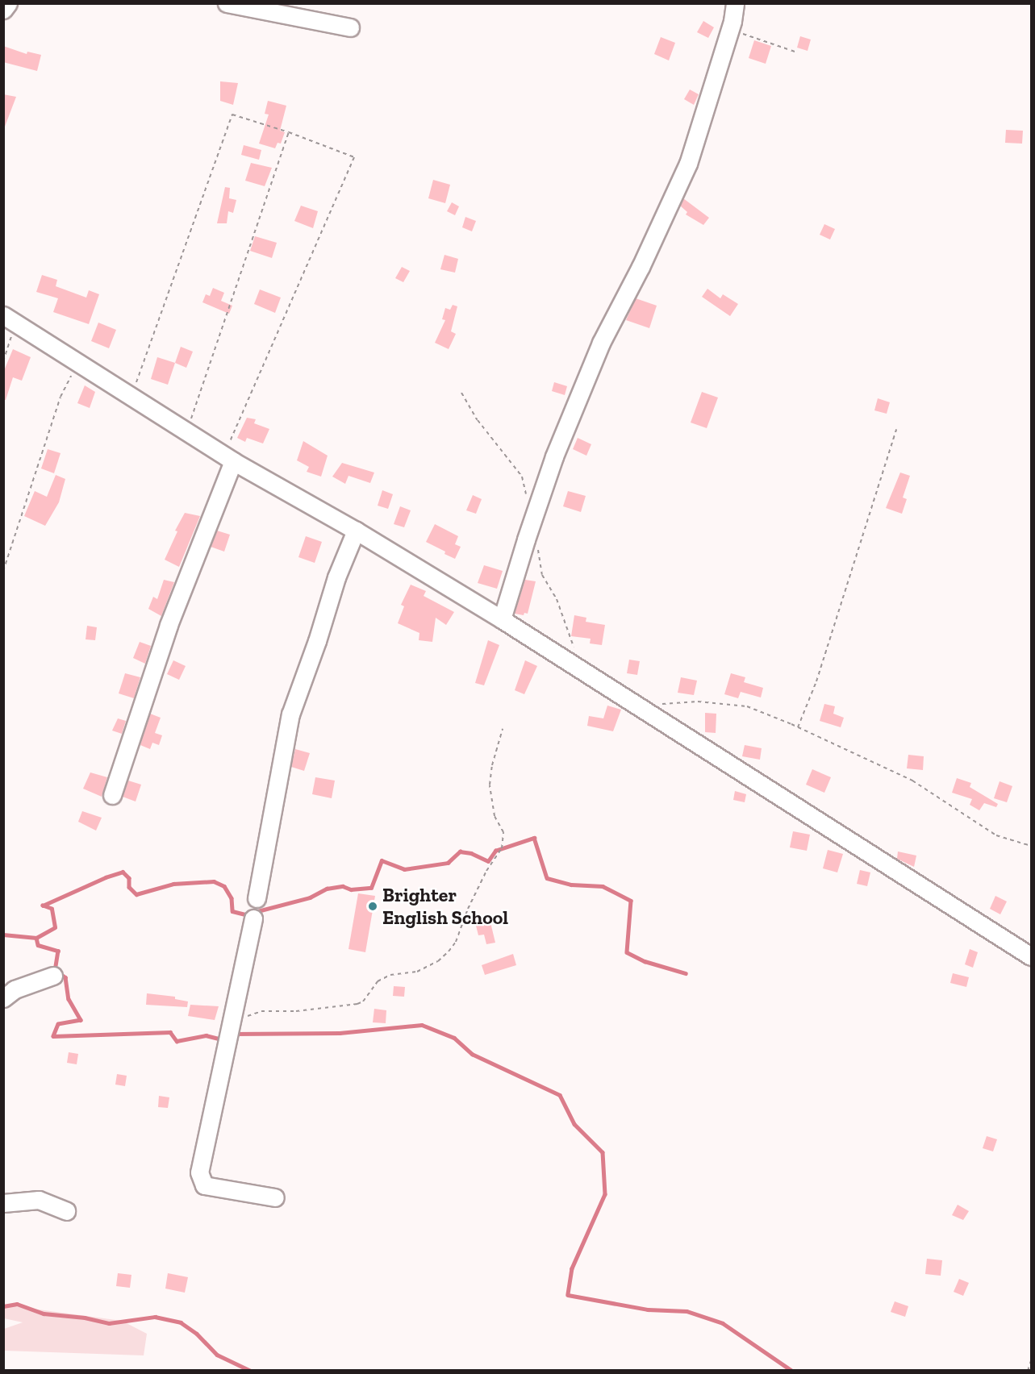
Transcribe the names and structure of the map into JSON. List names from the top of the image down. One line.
{"places":["Brighter English School"]}
